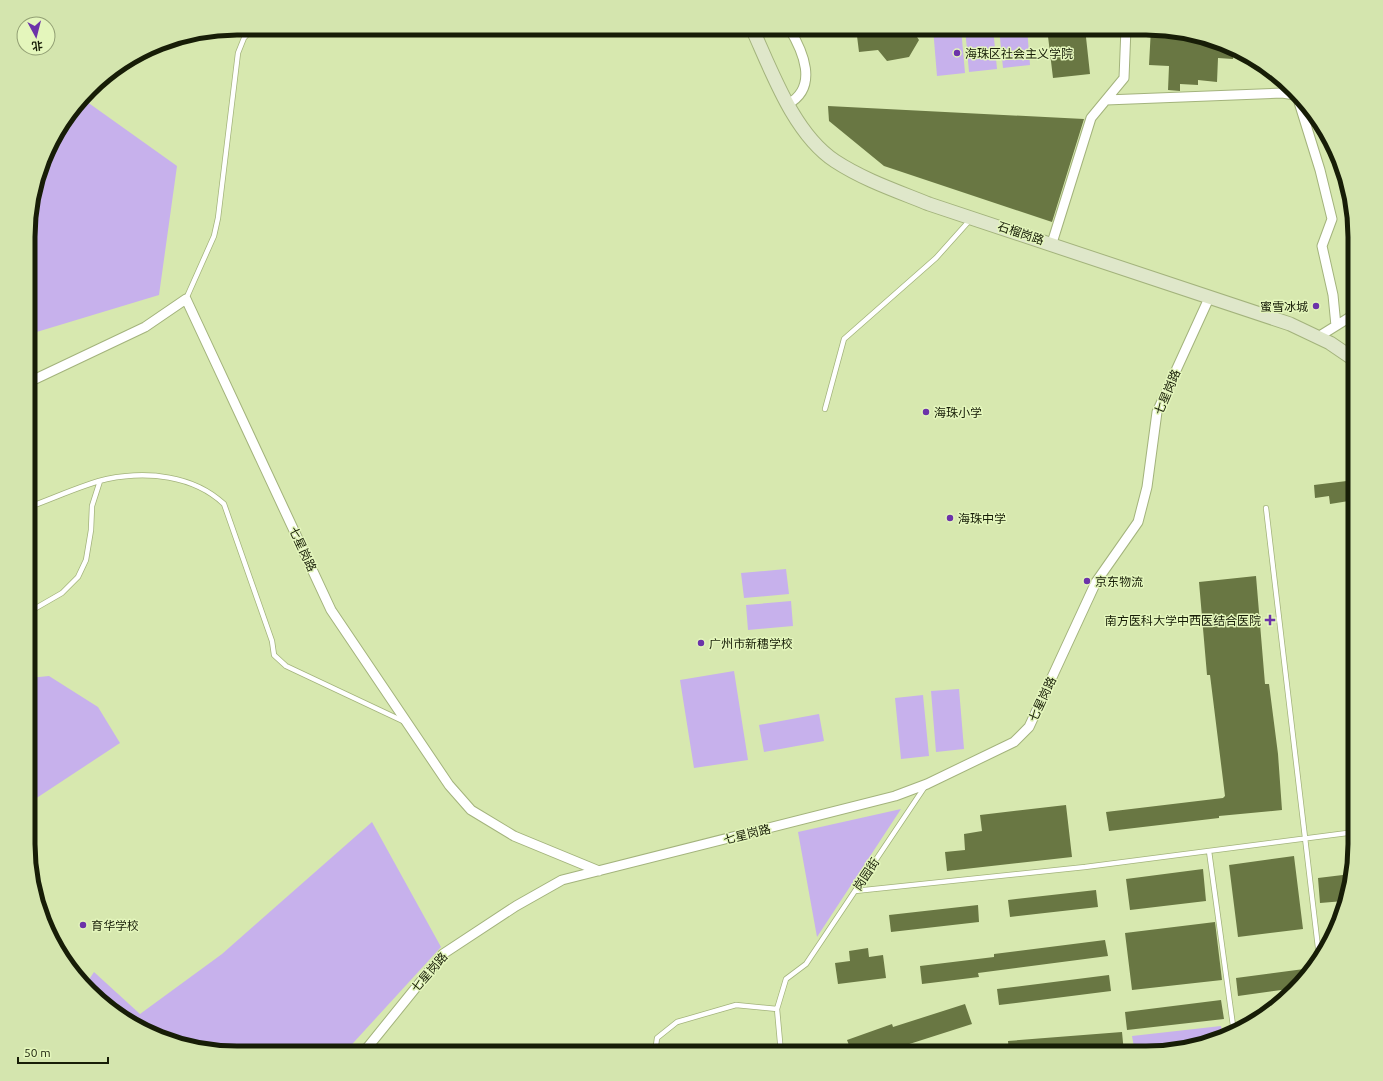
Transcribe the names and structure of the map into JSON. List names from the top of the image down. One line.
{"streets":{"main road":["石榴岗路"],"street":["七星岗路"],"lane":["岗园街"]},"crossings":[["石榴岗路","七星岗路"],["七星岗路","岗园街"]],"places":{"other":["海珠区社会主义学院","蜜雪冰城","海珠小学","海珠中学","京东物流","广州市新穗学校","育华学校"],"health":["南方医科大学中西医结合医院"]},"scale_bar":"50 m","north":"bottom"}
